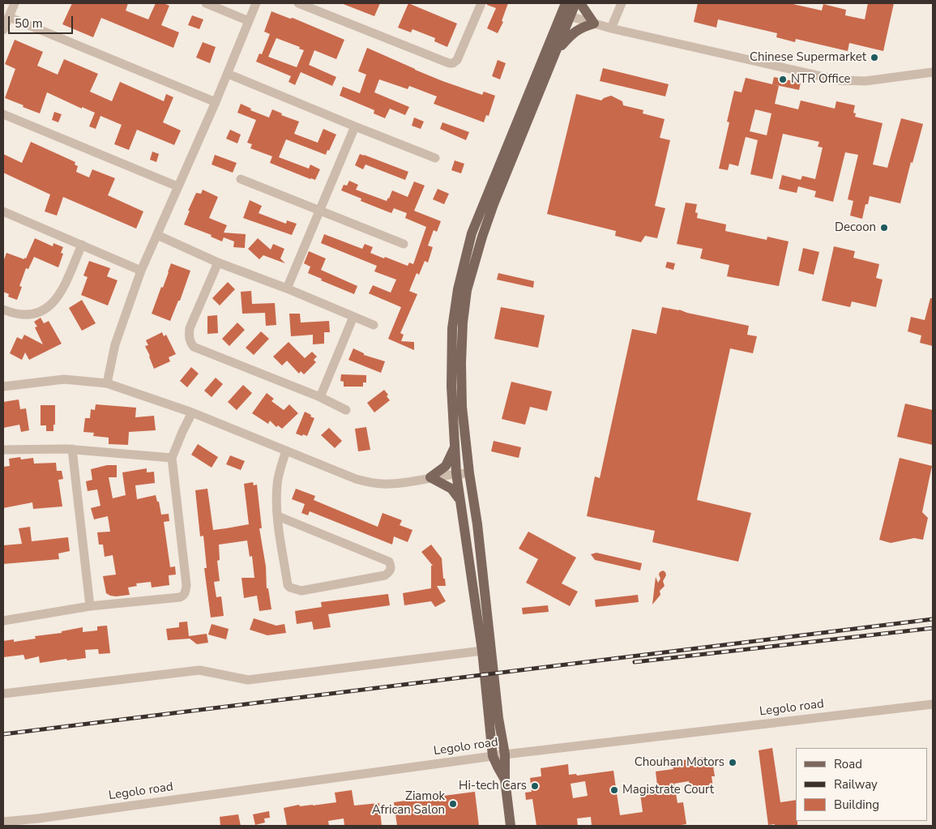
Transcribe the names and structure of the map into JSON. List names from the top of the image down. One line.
{"streets":{"street":["Legolo road"]},"places":["Chinese Supermarket","NTR Office","Decoon","Chouhan Motors","Hi-tech Cars","Magistrate Court","Ziamok African Salon"],"legend":["Road","Railway","Building"],"scale_bar":"50 m"}
